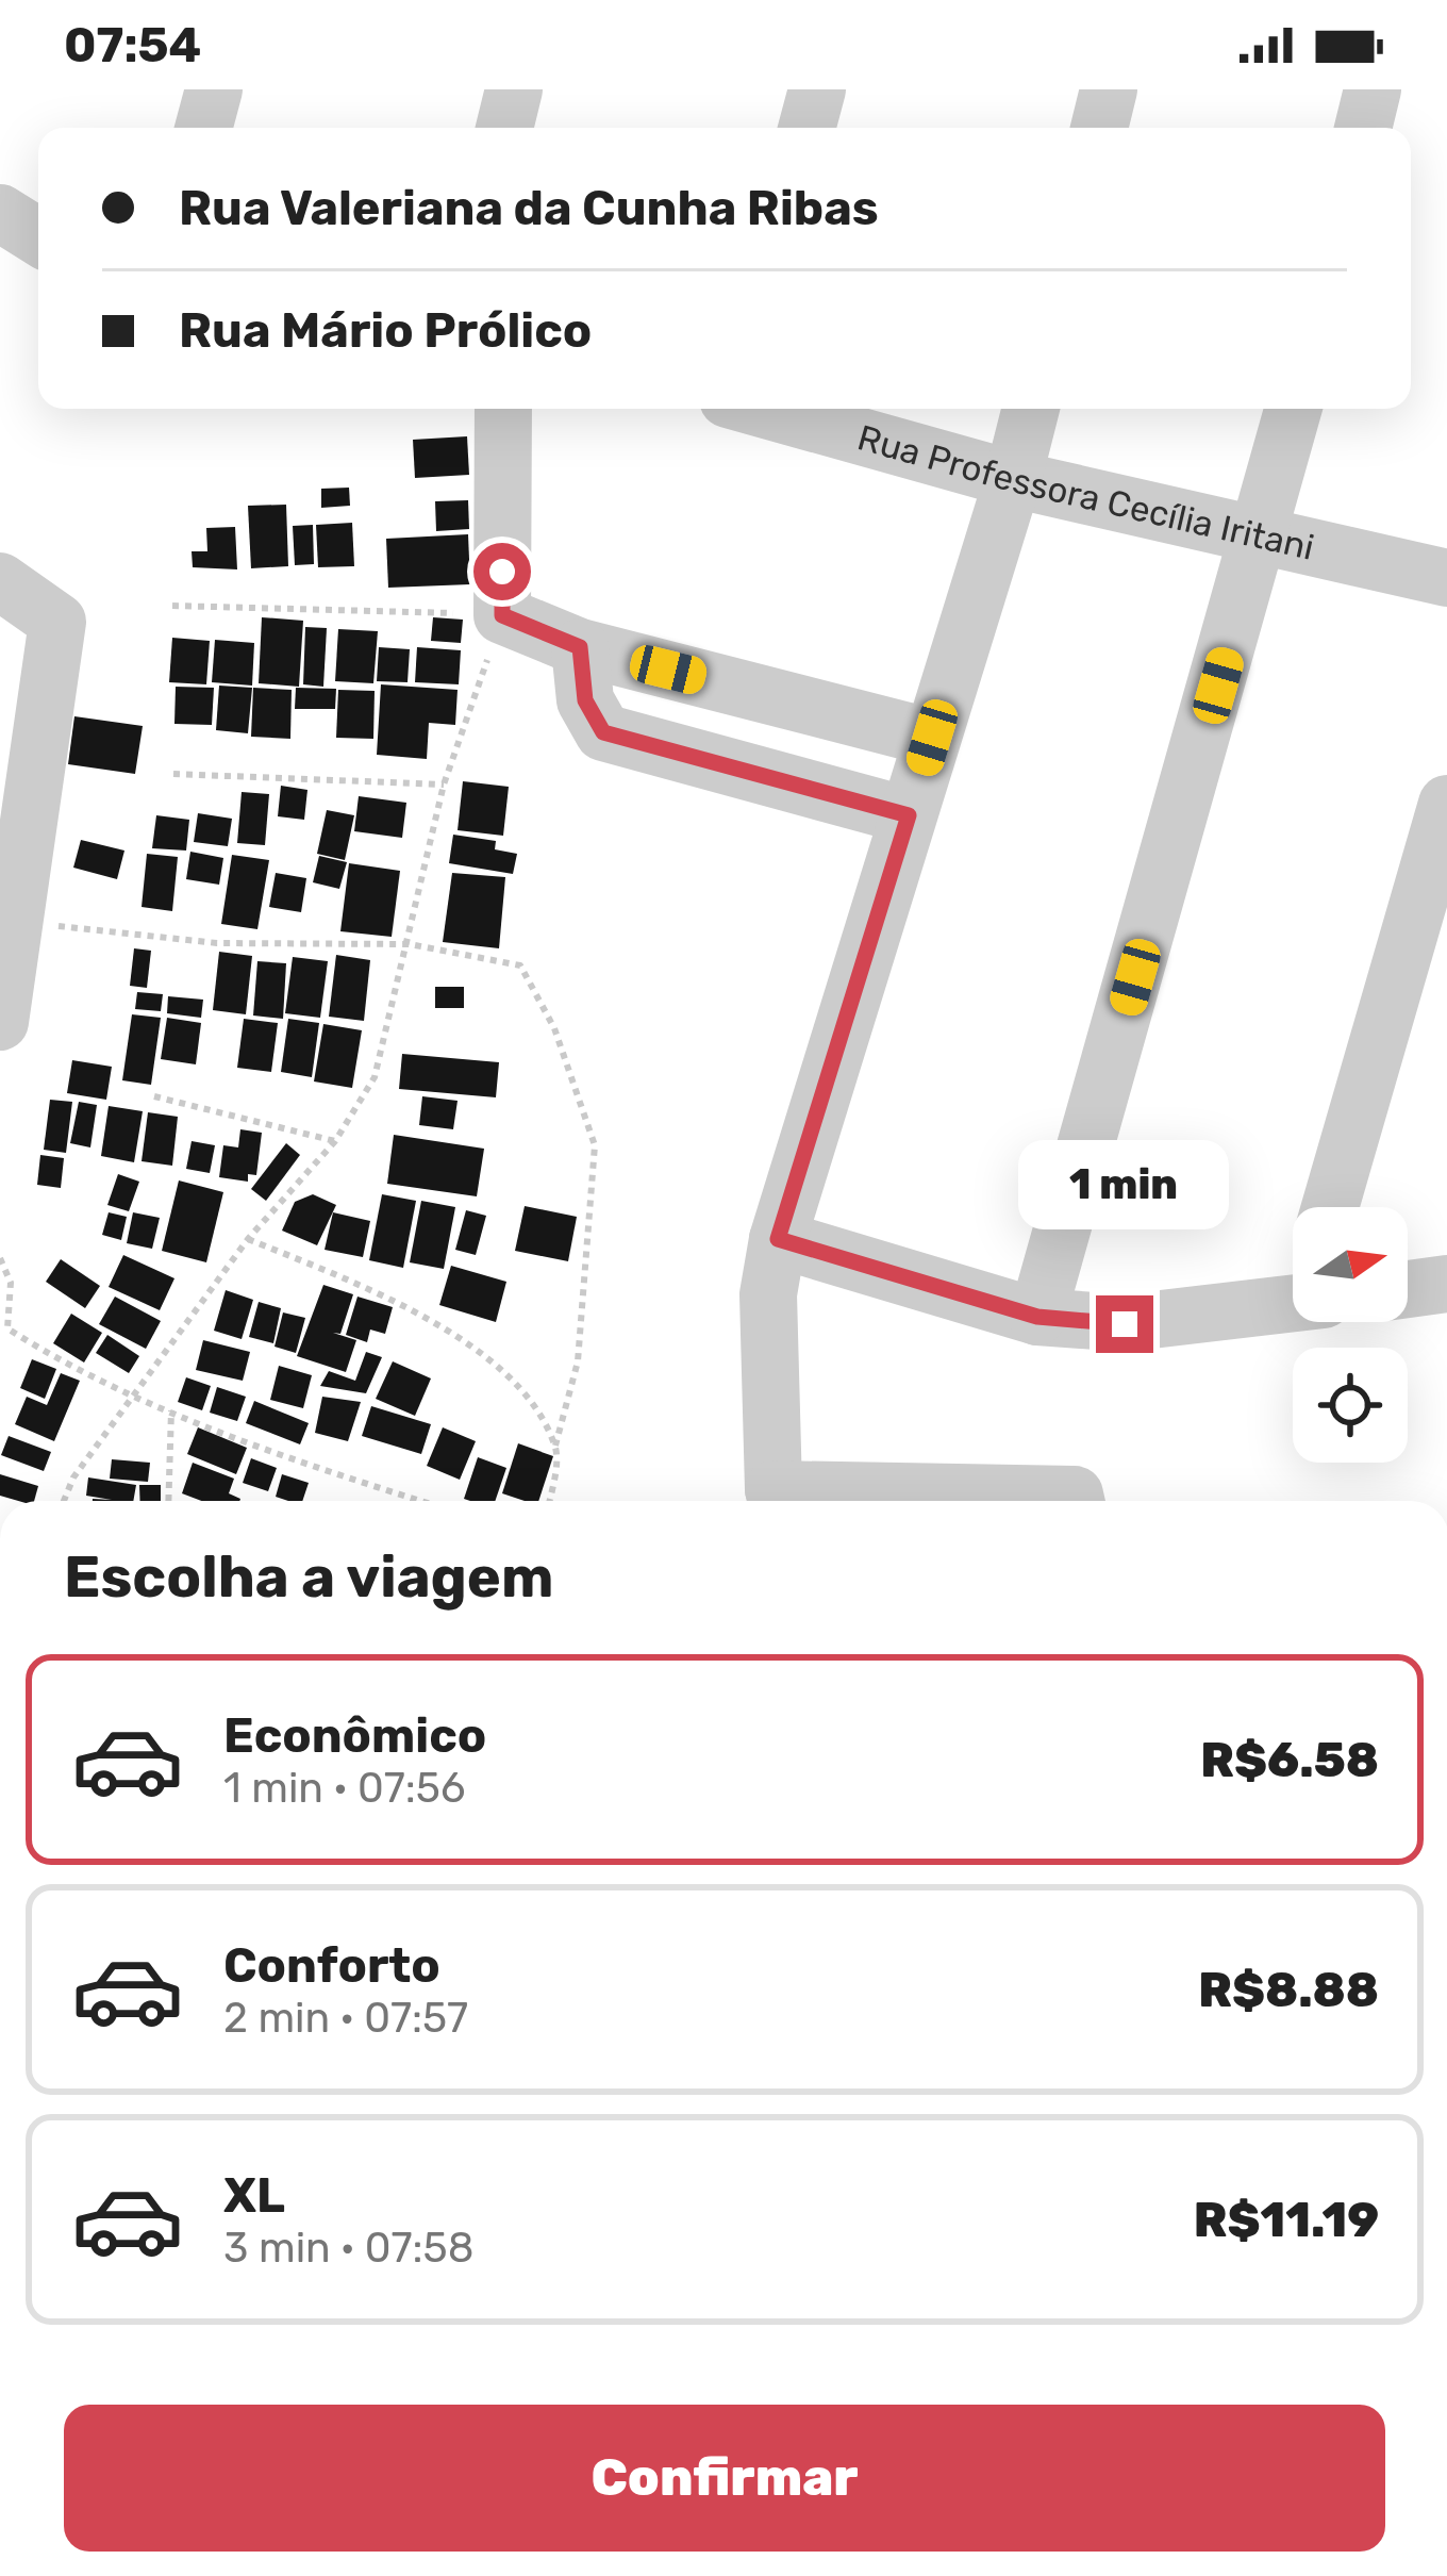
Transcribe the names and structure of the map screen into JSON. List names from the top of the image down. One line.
{"streets":{"street":["Rua Professora Cecília Iritani"]},"north":"right","page":{"status":"07:54","banner":["Rua Valeriana da Cunha Ribas","Rua Mário Prólico"],"bubble":"1 min","heading":"Escolha a viagem","list":[{"name":"Econômico","note":"1 min · 07:56","value":"R$6.58"},{"name":"Conforto","note":"2 min · 07:57","value":"R$8.88"},{"name":"XL","note":"3 min · 07:58","value":"R$11.19"}],"buttons":"Confirmar"}}
